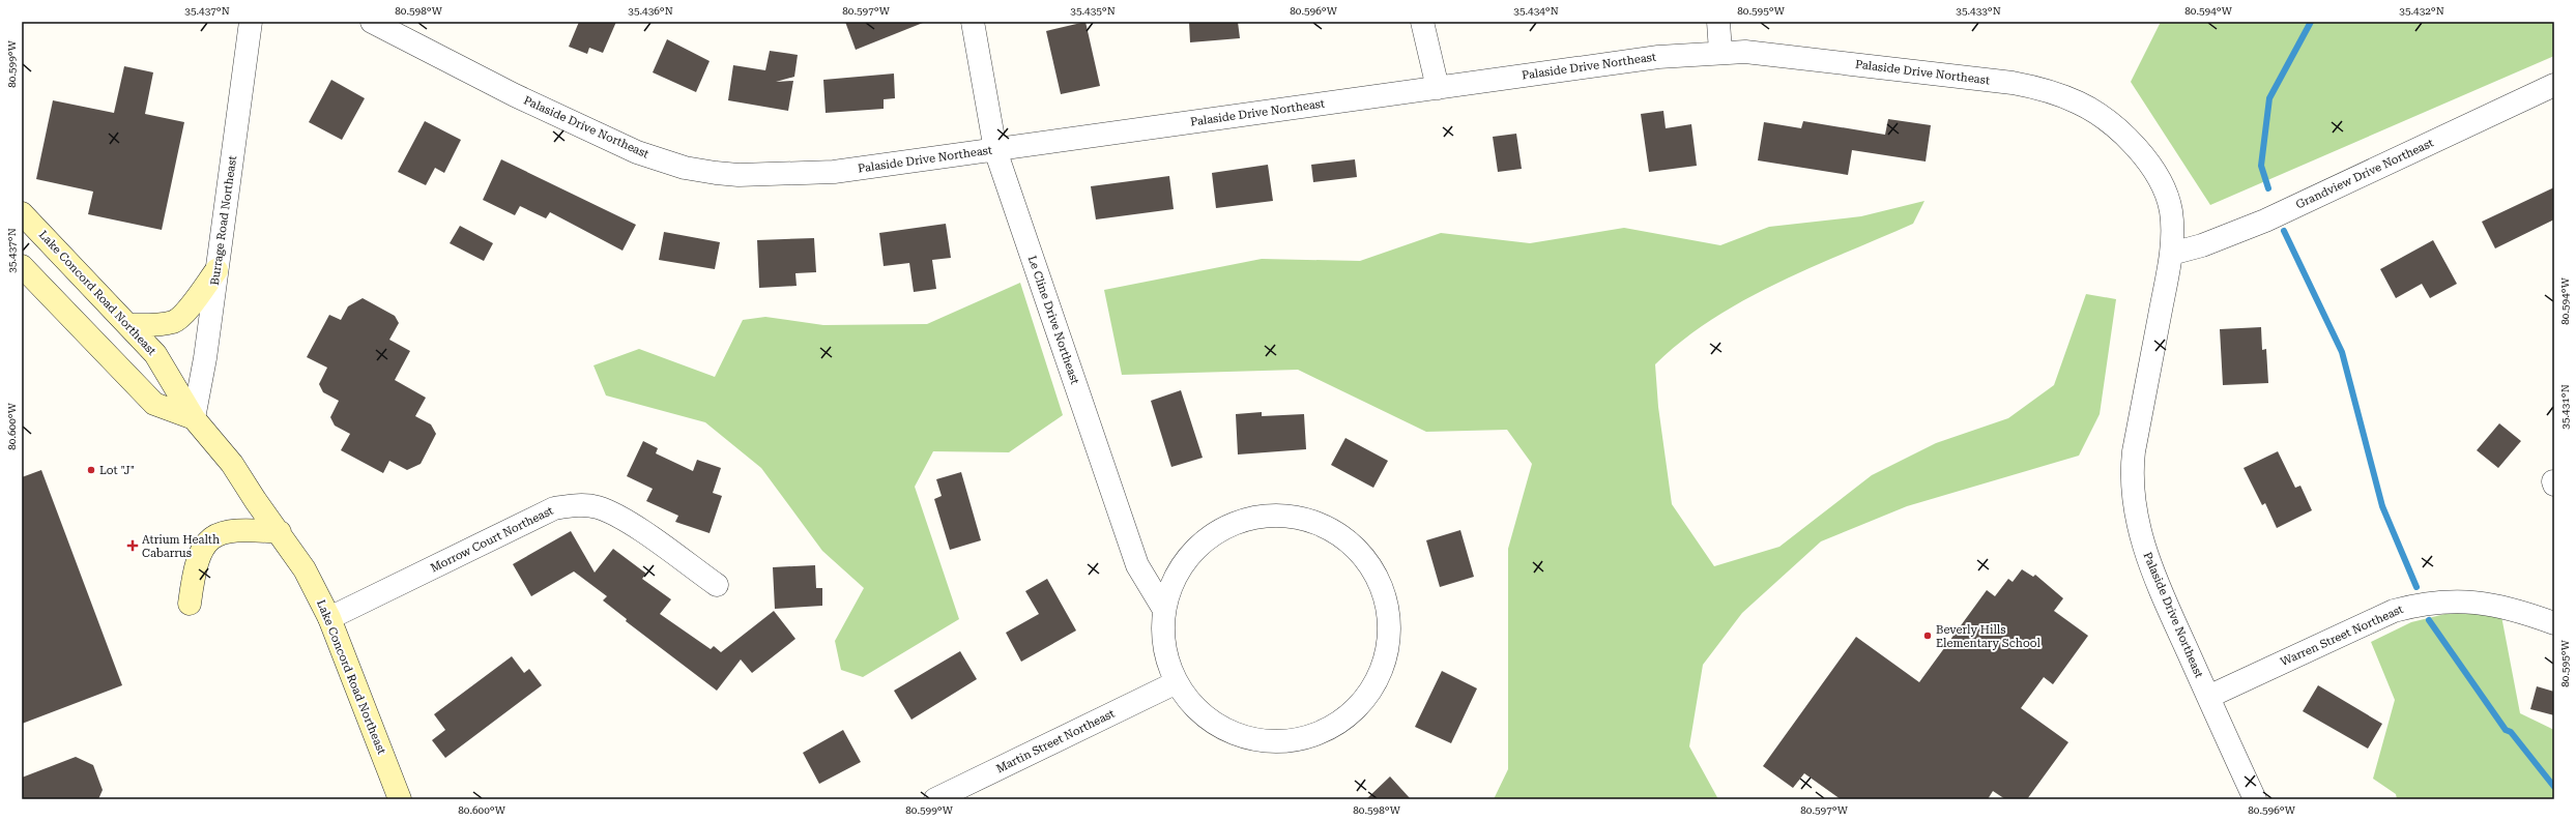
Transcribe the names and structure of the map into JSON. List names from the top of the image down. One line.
{"streets":{"main road":["Lake Concord Road Northeast"],"street":["Palaside Drive Northeast","Grandview Drive Northeast","Burrage Road Northeast","Le Cline Drive Northeast","Morrow Court Northeast","Warren Street Northeast","Martin Street Northeast"]},"crossings":[["Palaside Drive Northeast","Grandview Drive Northeast"],["Palaside Drive Northeast","Le Cline Drive Northeast"],["Palaside Drive Northeast","Warren Street Northeast"],["Burrage Road Northeast","Lake Concord Road Northeast"],["Lake Concord Road Northeast","Morrow Court Northeast"]],"places":{"other":["Lot \"J\"","Beverly Hills Elementary School"],"health":["Atrium Health Cabarrus"]},"coordinates":["35.437°N","80.598°W","35.436°N","80.597°W","35.435°N","80.596°W","35.434°N","80.595°W","35.433°N","80.594°W","35.432°N","80.599°W","35.431°N","80.600°W"]}
